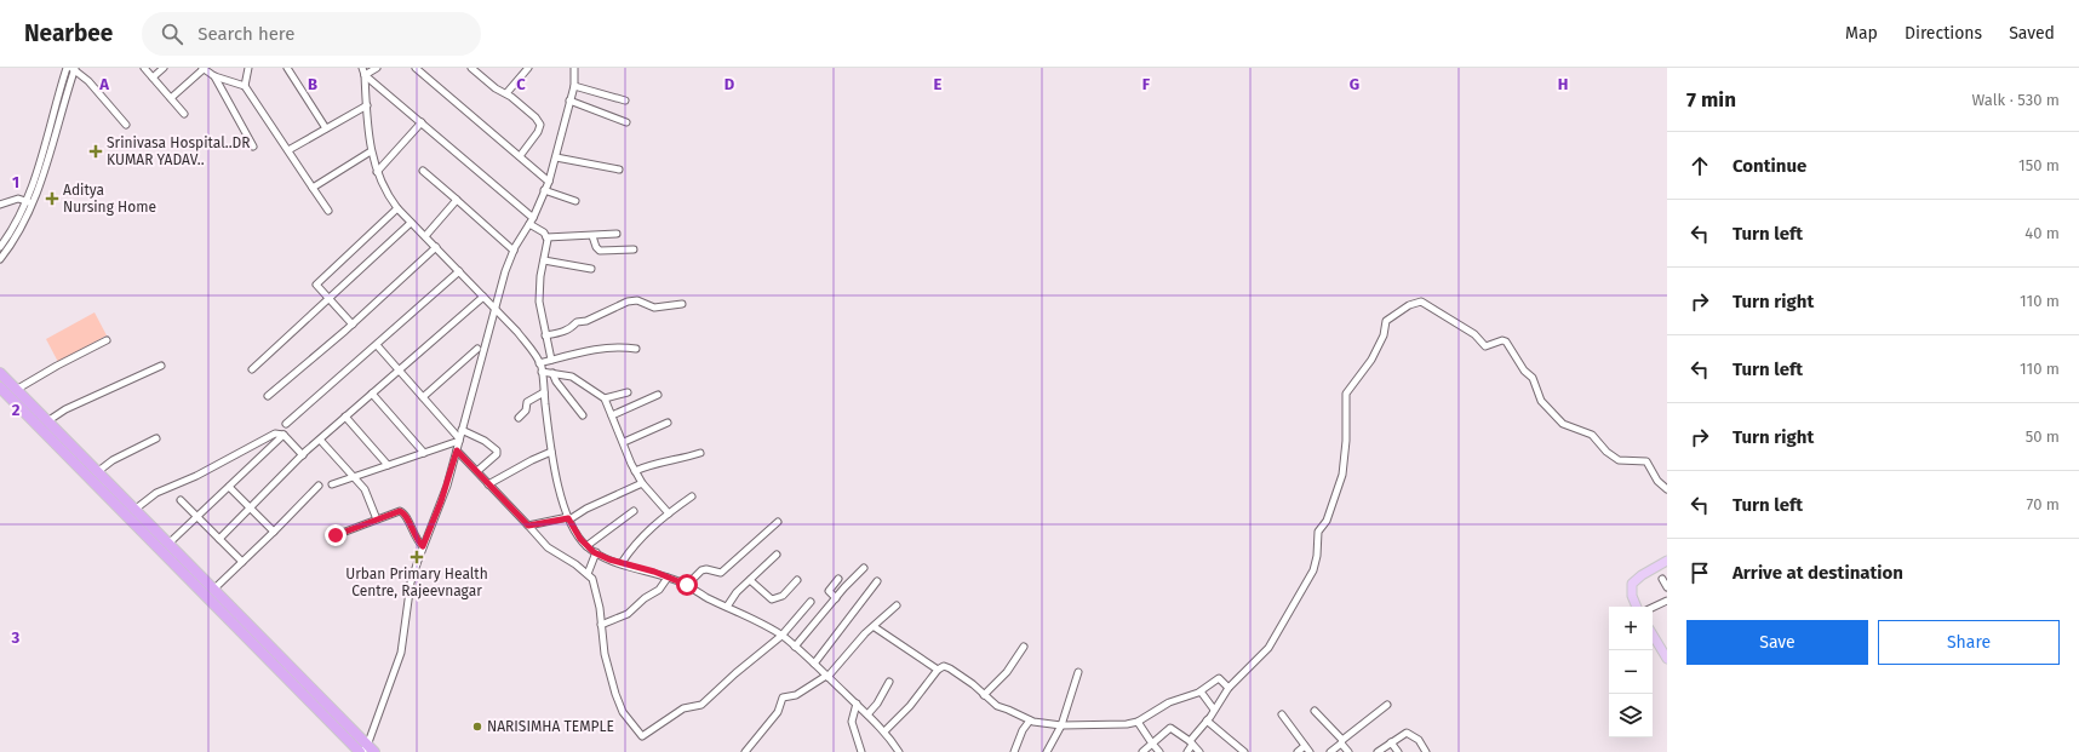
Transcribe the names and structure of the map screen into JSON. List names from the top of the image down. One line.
{"places":{"health":["Srinivasa Hospital..DR KUMAR YADAV..","Aditya Nursing Home","Urban Primary Health Centre, Rajeevnagar"],"other":["NARISIMHA TEMPLE"]},"page":{"header":"Nearbee","search":"Search here","nav":["Map","Directions","Saved"],"heading":["7 min","Walk · 530 m"],"list":[["Continue","150 m"],["Turn left","40 m"],["Turn right","110 m"],["Turn left","110 m"],["Turn right","50 m"],["Turn left","70 m"],"Arrive at destination"],"buttons":["Save","Share"],"map_buttons":["+","−"]},"grid":{"columns":["A","B","C","D","E","F","G","H"],"rows":["1","2","3"]}}
